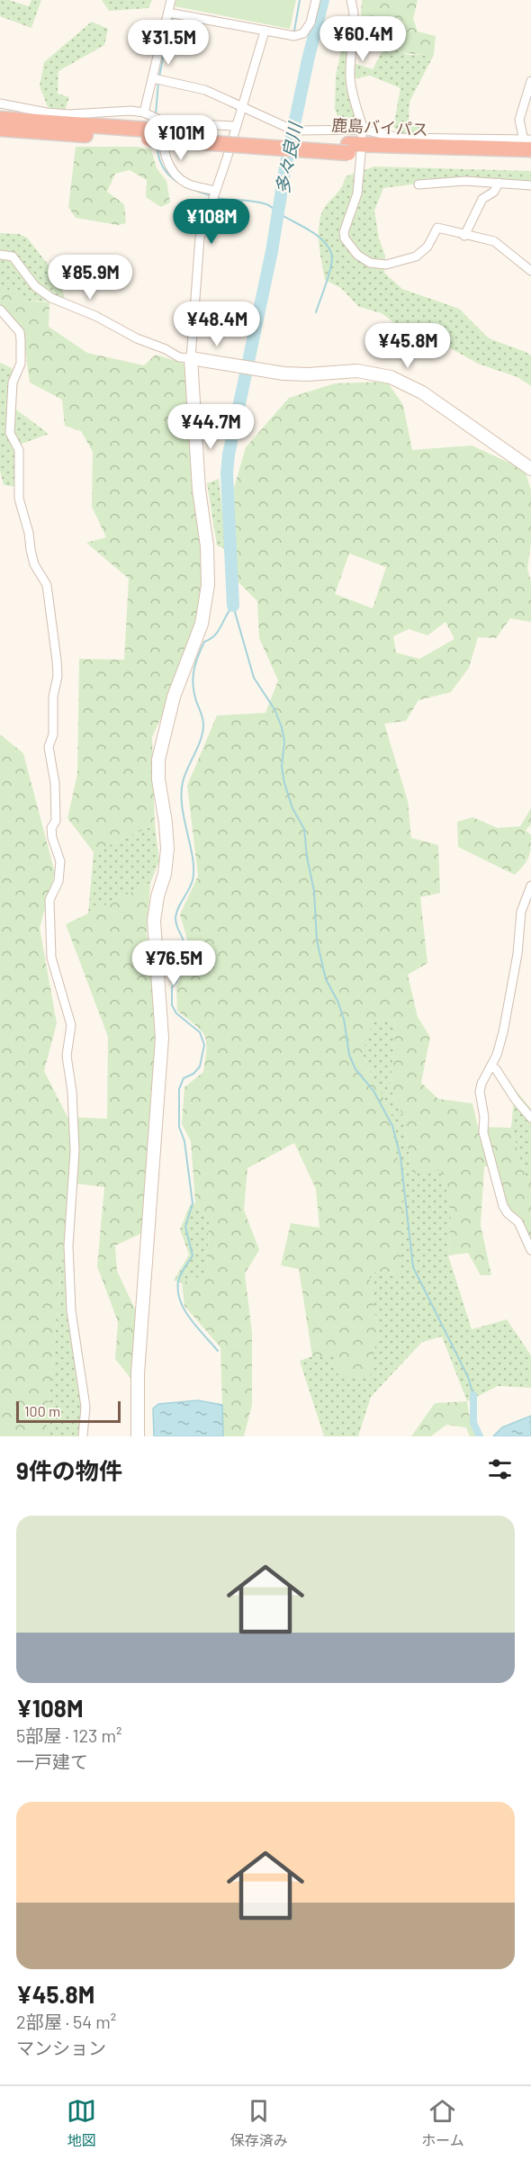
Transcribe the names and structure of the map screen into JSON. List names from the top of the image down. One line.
{"streets":{"highway":["鹿島バイパス"]},"water":["多々良川"],"scale_bar":"100 m","page":{"price":["¥60.4M","¥31.5M","¥101M","¥108M","¥85.9M","¥48.4M","¥45.8M","¥44.7M","¥76.5M"],"scale":"100 m","heading":"9件の物件","list":[{"name":"¥108M","note":"5部屋 · 123 m² · 一戸建て"},{"name":"¥45.8M","note":"2部屋 · 54 m² · マンション"}],"tabs":["地図","保存済み","ホーム"]}}
